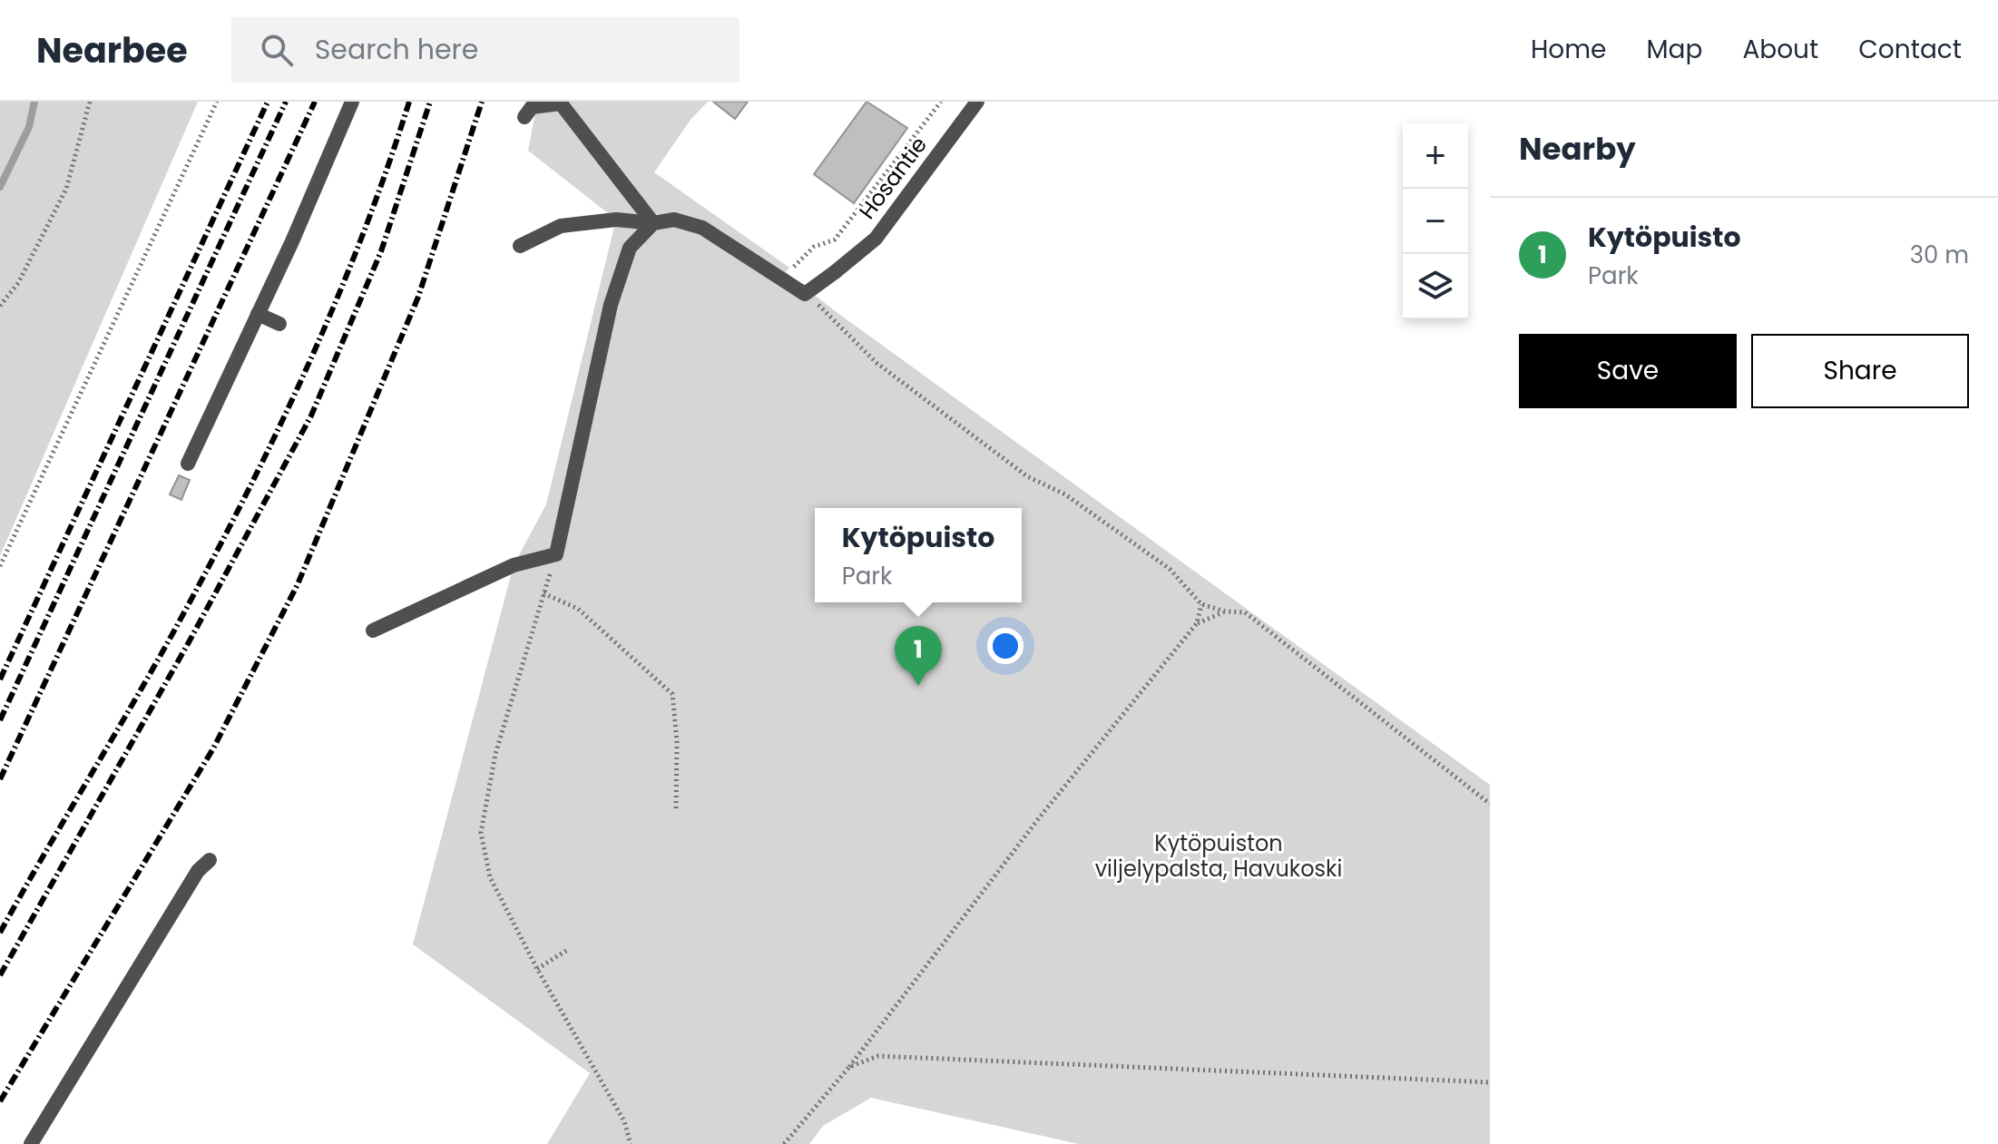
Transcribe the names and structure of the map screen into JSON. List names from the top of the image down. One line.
{"streets":{"street":["Hosantie"]},"parks":["Kytöpuiston viljelypalsta, Havukoski"],"page":{"header":"Nearbee","search":"Search here","nav":["Home","Map","About","Contact"],"heading":"Nearby","map_buttons":["+","−"],"list":[{"mark":"1","name":"Kytöpuisto","note":"Park","value":"30 m"}],"buttons":["Save","Share"],"popup":["Kytöpuisto","Park"],"pins":"1"}}
